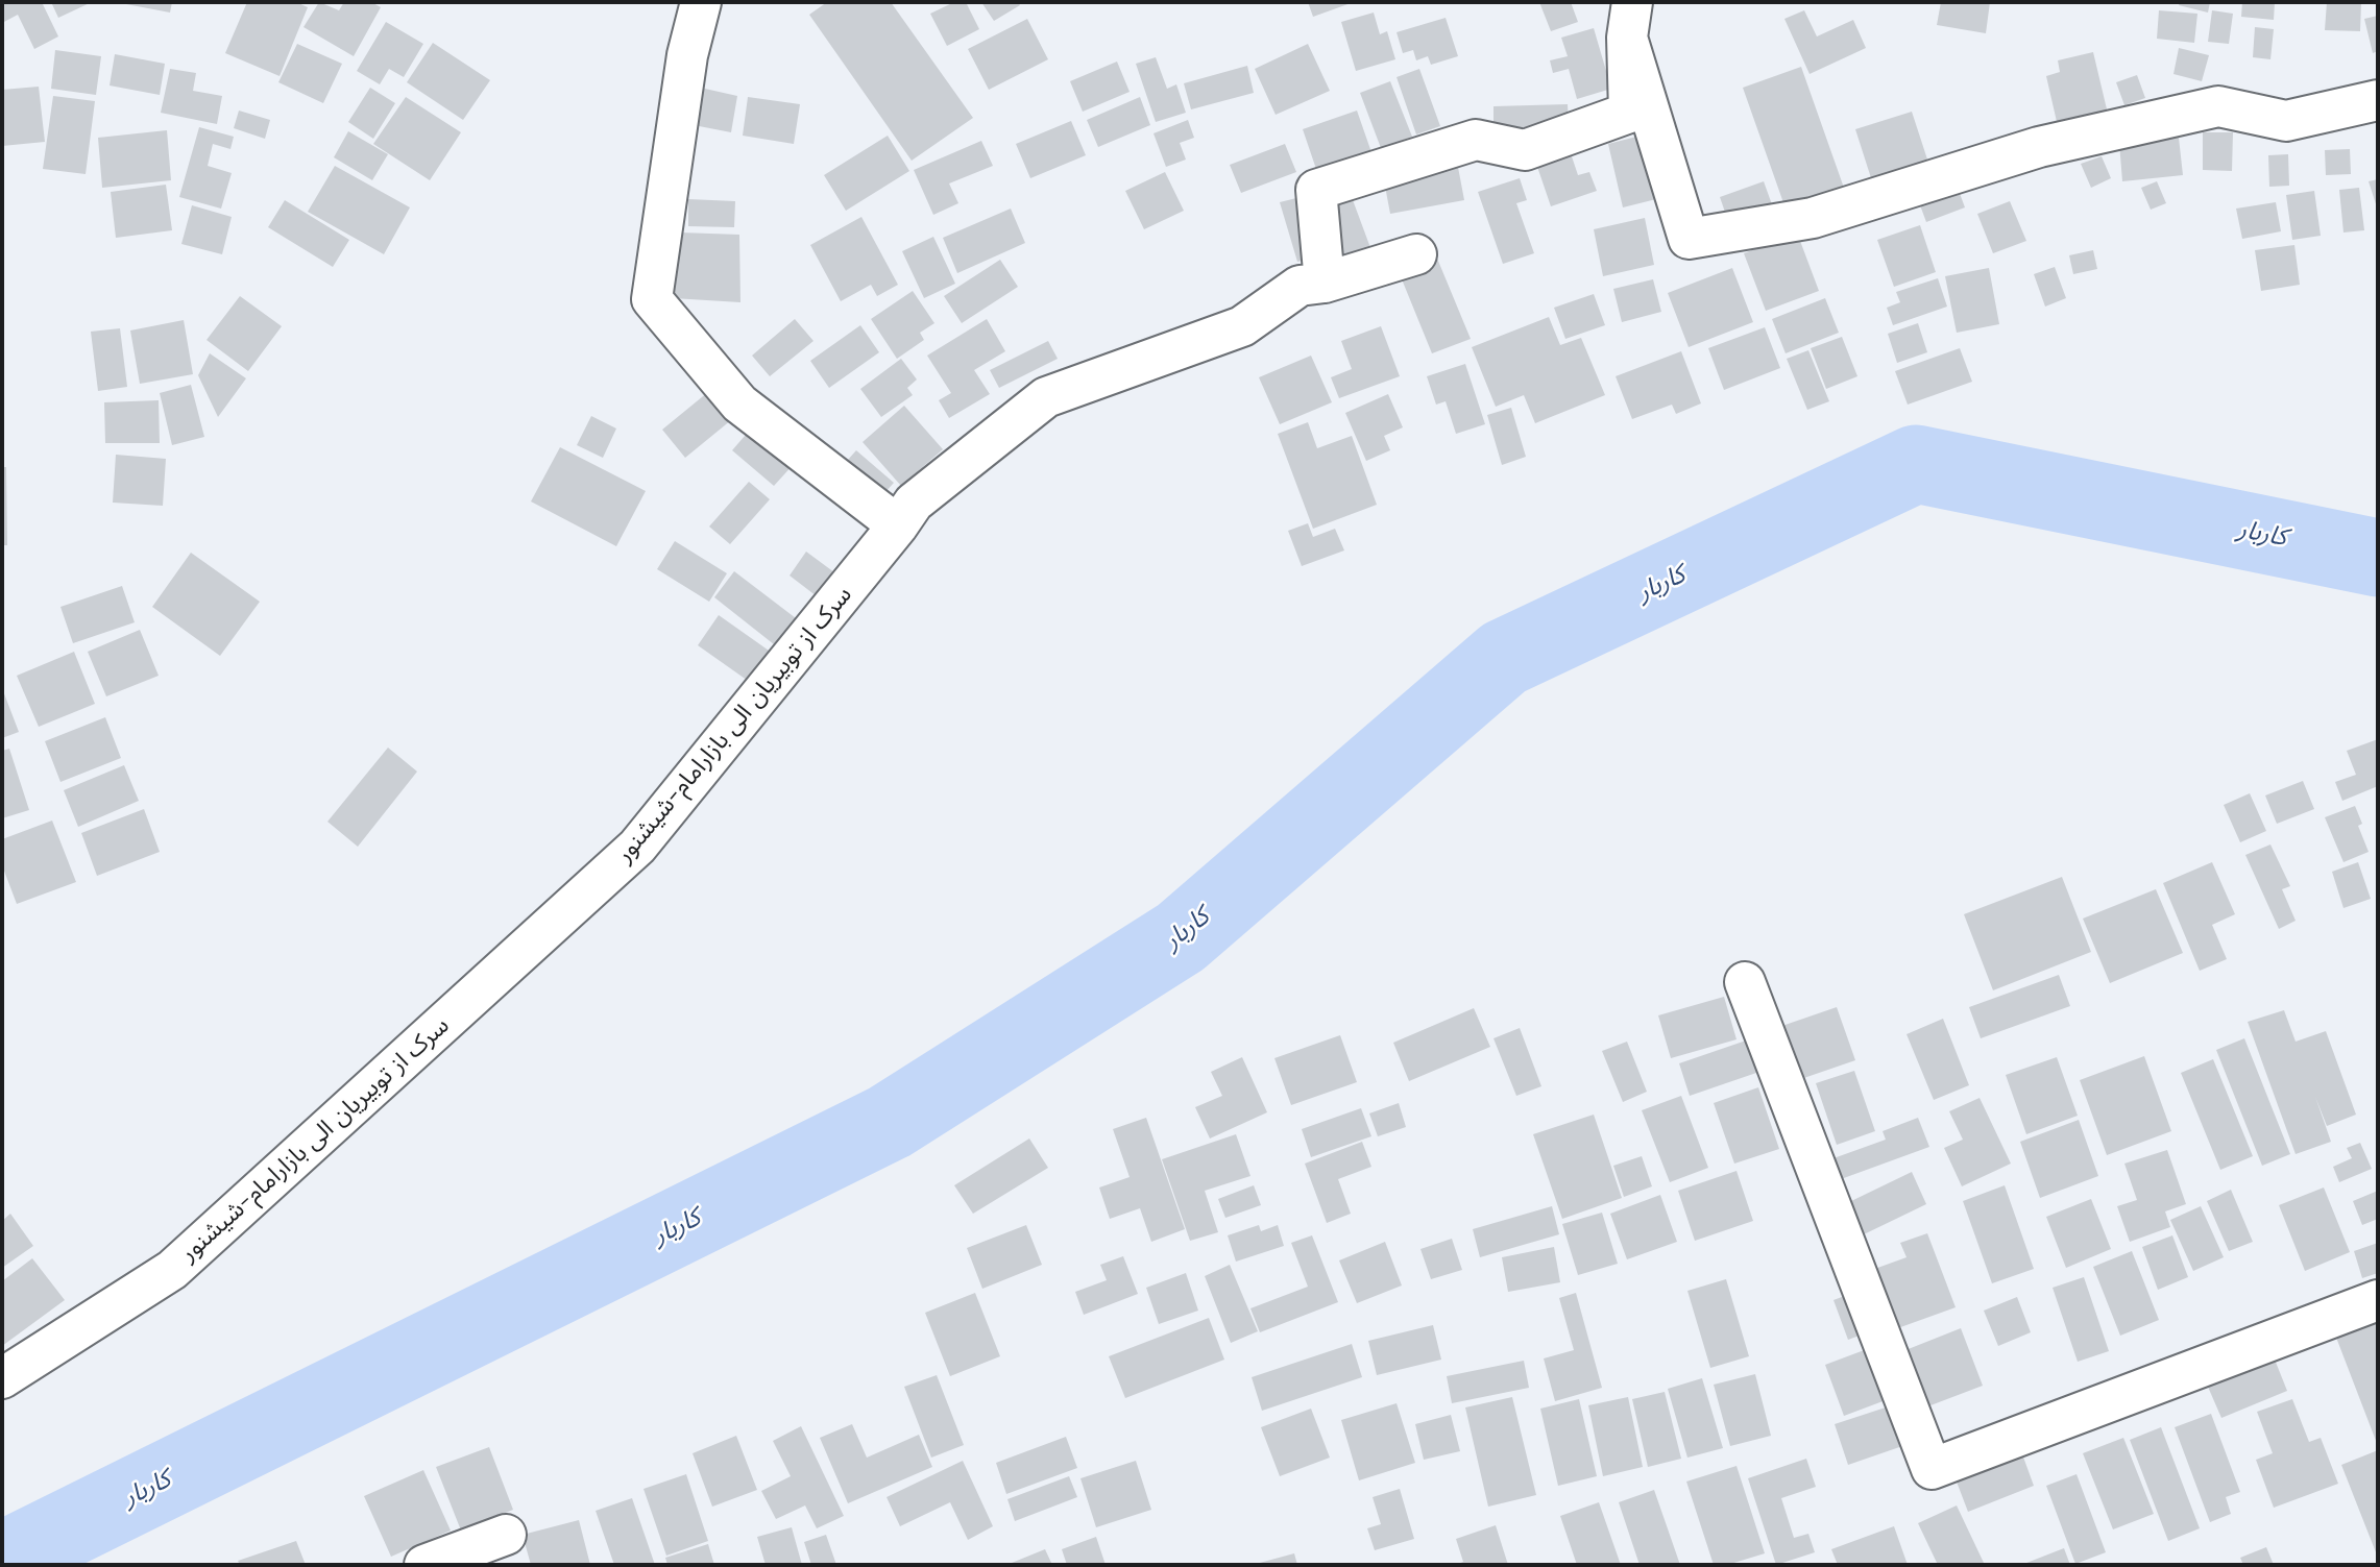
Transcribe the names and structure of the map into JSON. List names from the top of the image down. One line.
{"streets":{"street":["سرک از توبیریان الی بازارامام-شیشنور"]},"water":["کاربار"]}
